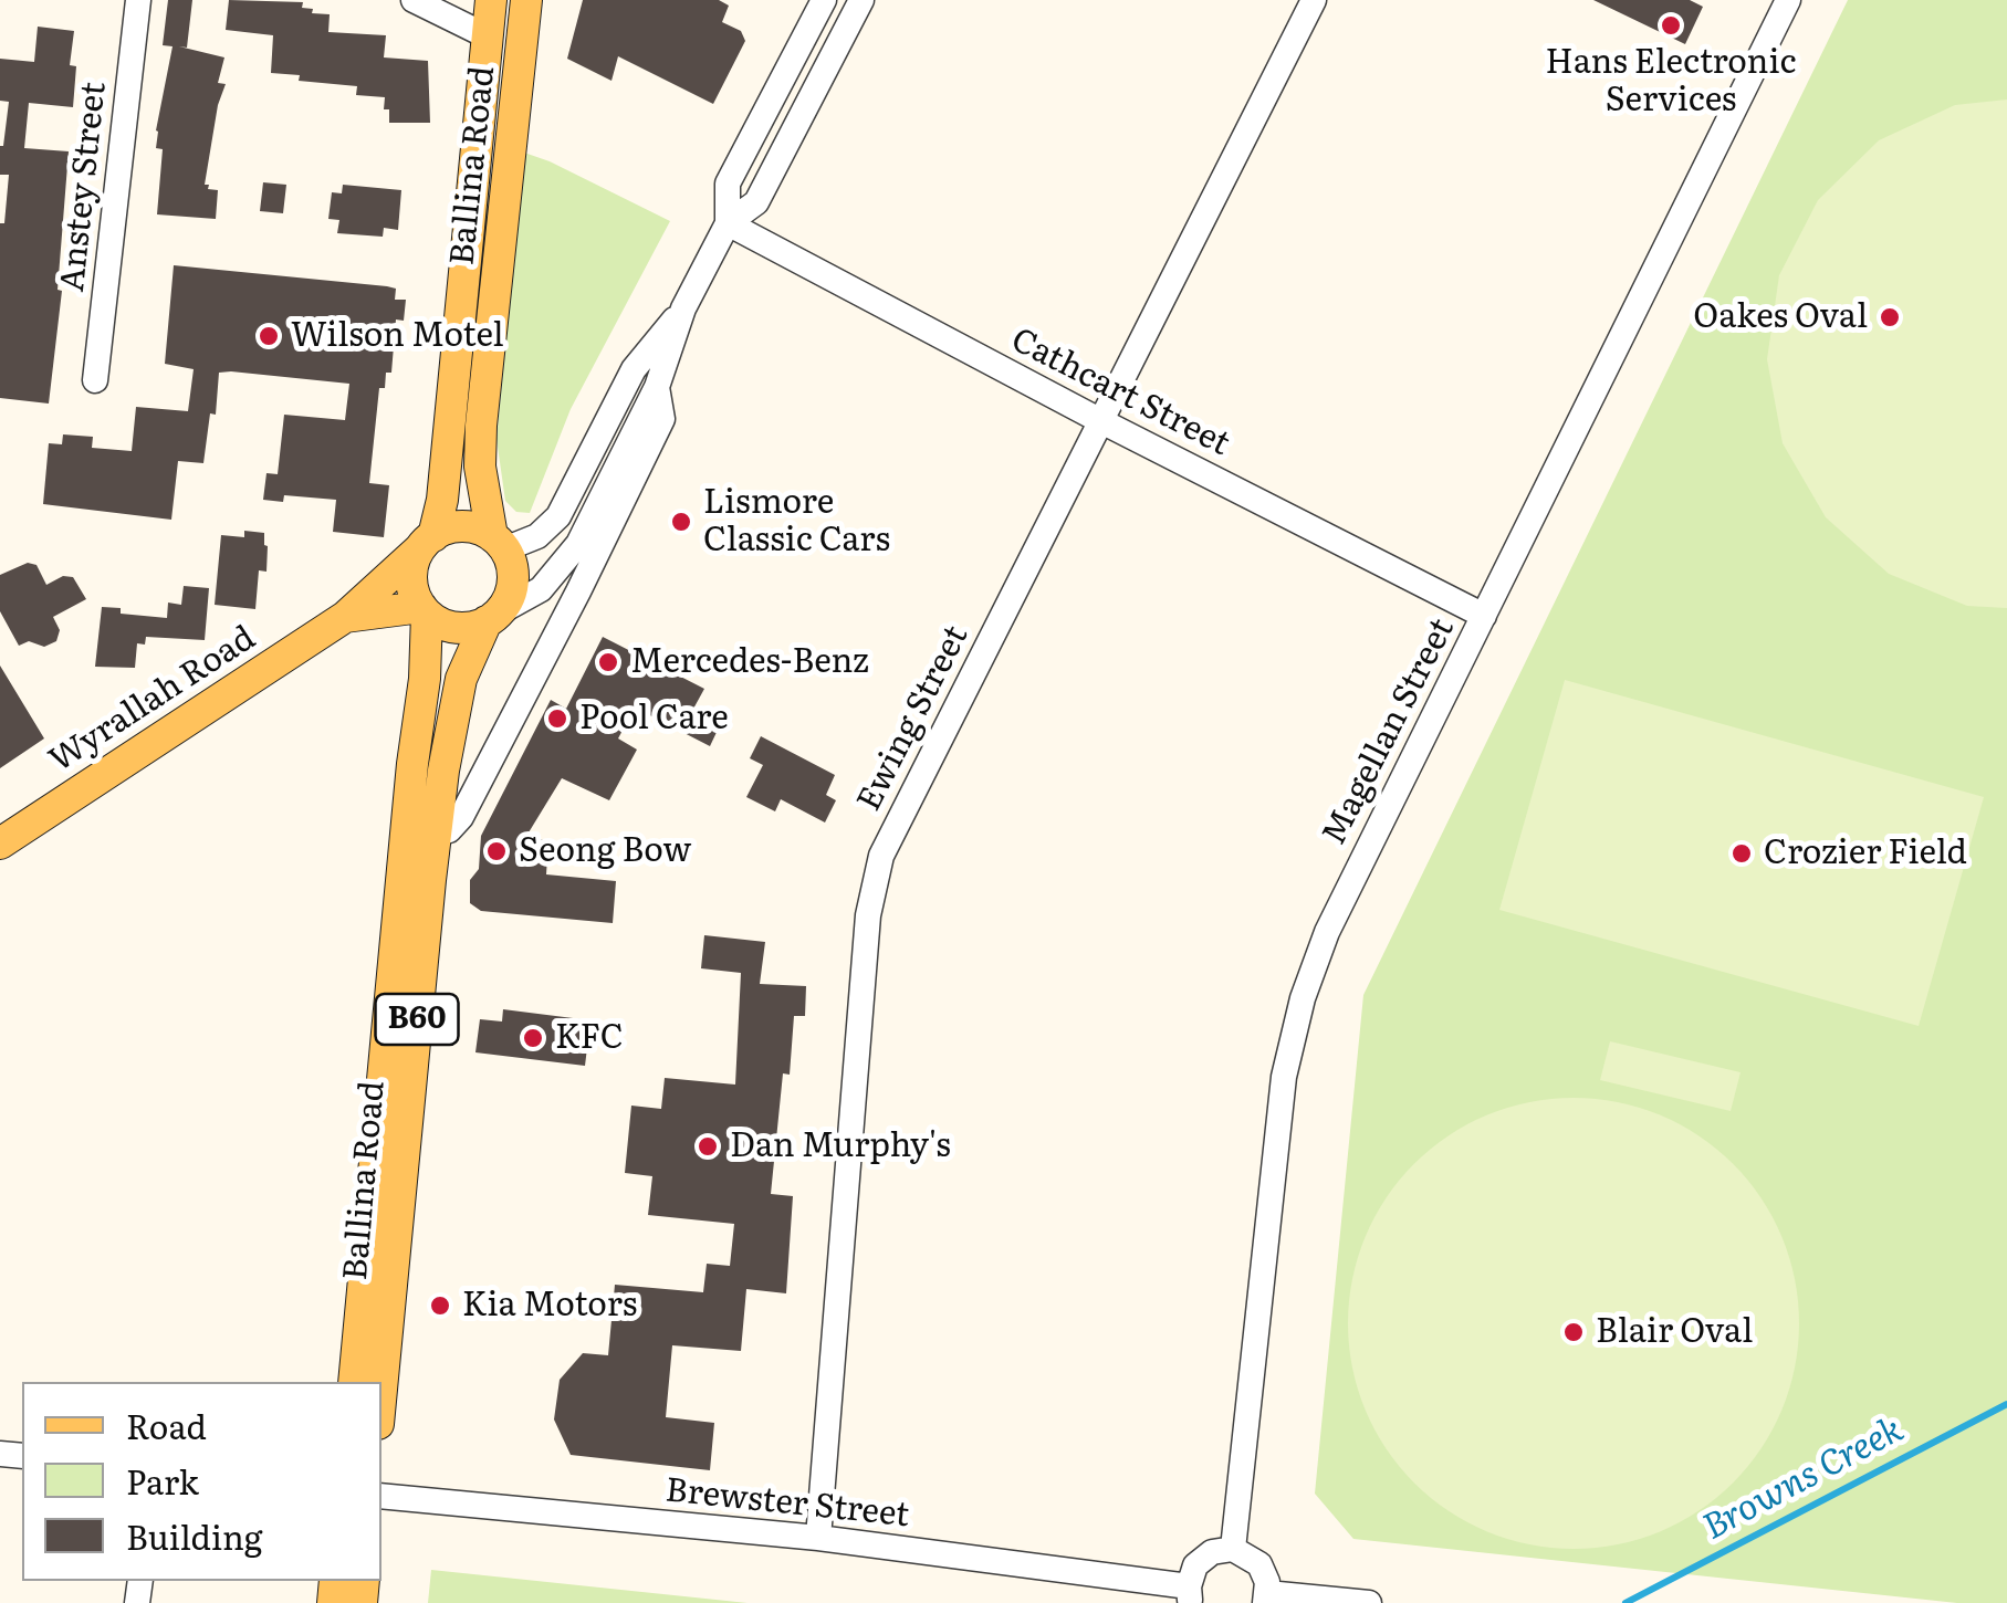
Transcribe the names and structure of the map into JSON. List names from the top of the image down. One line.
{"streets":{"main road":["Ballina Road","Wyrallah Road","B60"],"street":["Anstey Street","Cathcart Street","Ewing Street","Magellan Street","Brewster Street"]},"crossings":[["Ballina Road","Wyrallah Road"],["Ballina Road","B60"],["Cathcart Street","Ewing Street"],["Cathcart Street","Magellan Street"],["Wyrallah Road","B60"],["Ewing Street","Brewster Street"]],"water":["Browns Creek"],"places":["Hans Electronic Services","Oakes Oval","Wilson Motel","Lismore Classic Cars","Mercedes-Benz","Pool Care","Seong Bow","Crozier Field","KFC","Dan Murphy's","Kia Motors","Blair Oval"],"legend":["Road","Park","Building"]}
